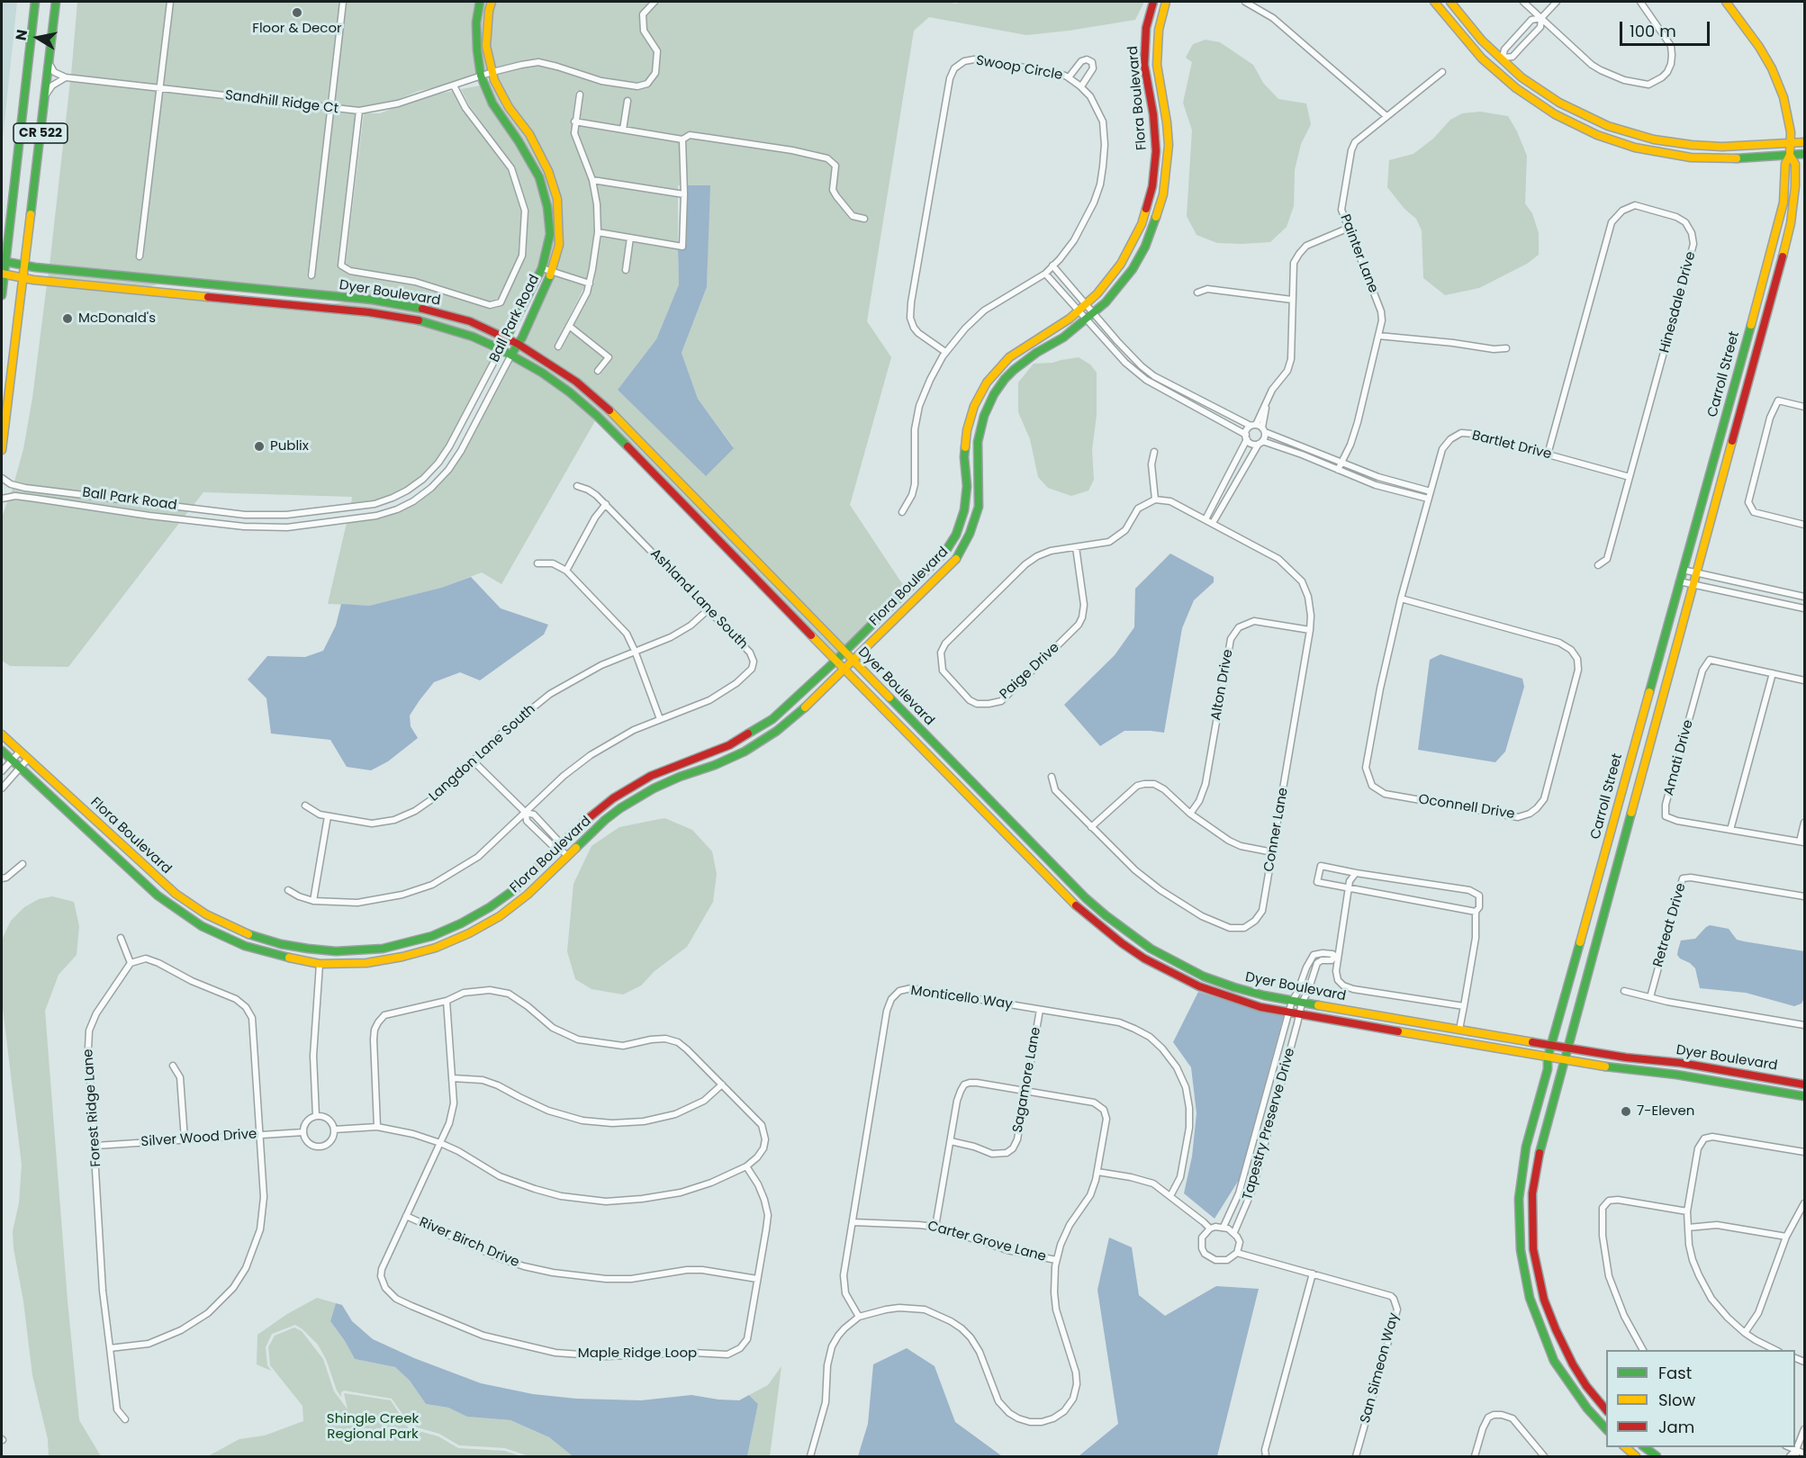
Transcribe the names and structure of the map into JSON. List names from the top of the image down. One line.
{"streets":{"main road":["Flora Boulevard","CR 522","Dyer Boulevard","Ball Park Road","Carroll Street"],"street":["Swoop Circle","Sandhill Ridge Ct","Painter Lane","Hinesdale Drive","Bartlet Drive","Ashland Lane South","Paige Drive","Alton Drive","Langdon Lane South","Amati Drive","Oconnell Drive","Conner Lane","Retreat Drive","Monticello Way","Sagamore Lane","Forest Ridge Lane","Tapestry Preserve Drive","Silver Wood Drive","Carter Grove Lane","River Birch Drive","Maple Ridge Loop","San Simeon Way"]},"crossings":[["Flora Boulevard","Dyer Boulevard"],["Sandhill Ridge Ct","Ball Park Road"],["CR 522","Dyer Boulevard"],["Dyer Boulevard","Ball Park Road"],["Dyer Boulevard","Carroll Street"],["Dyer Boulevard","Tapestry Preserve Drive"],["Hinesdale Drive","Bartlet Drive"],["Bartlet Drive","Oconnell Drive"],["Ashland Lane South","Langdon Lane South"],["Alton Drive","Conner Lane"],["Monticello Way","Sagamore Lane"],["Monticello Way","Carter Grove Lane"],["Forest Ridge Lane","Silver Wood Drive"],["Tapestry Preserve Drive","San Simeon Way"],["River Birch Drive","Maple Ridge Loop"]],"parks":["Shingle Creek Regional Park"],"places":["Floor & Decor","McDonald's","Publix","7-Eleven"],"legend":["Fast","Slow","Jam"],"scale_bar":"100 m","north":"left"}
